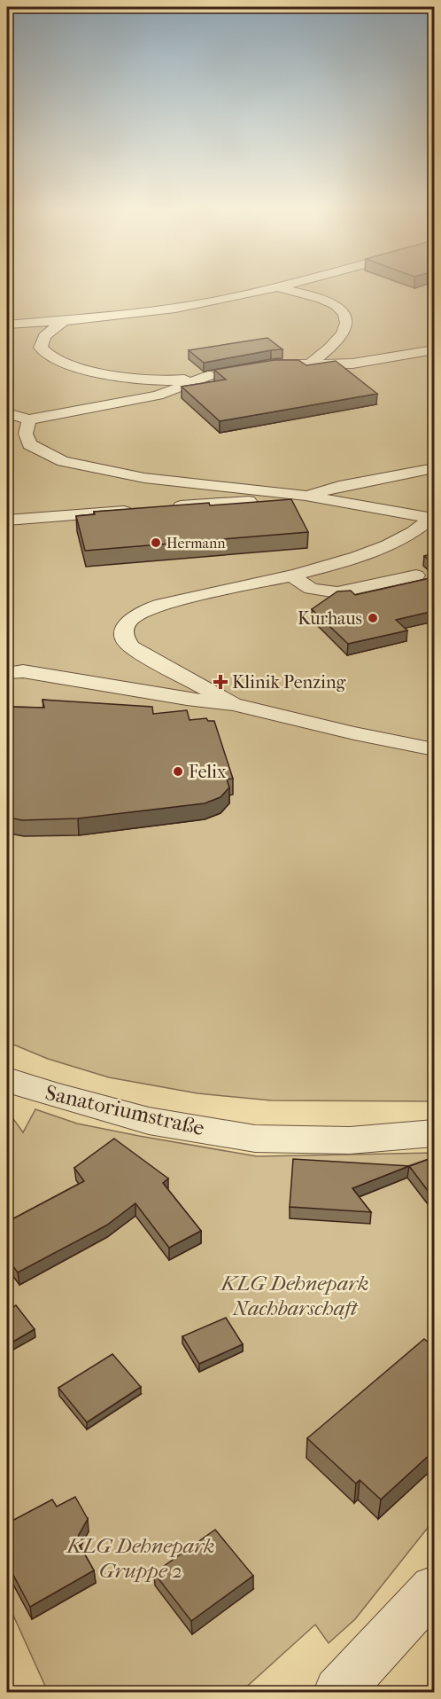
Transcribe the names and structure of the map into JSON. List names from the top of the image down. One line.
{"streets":{"street":["Sanatoriumstraße"]},"parks":["KLG Dehnepark Nachbarschaft","KLG Dehnepark Gruppe 2"],"places":{"other":["Hermann","Kurhaus","Felix"],"health":["Klinik Penzing"]}}
